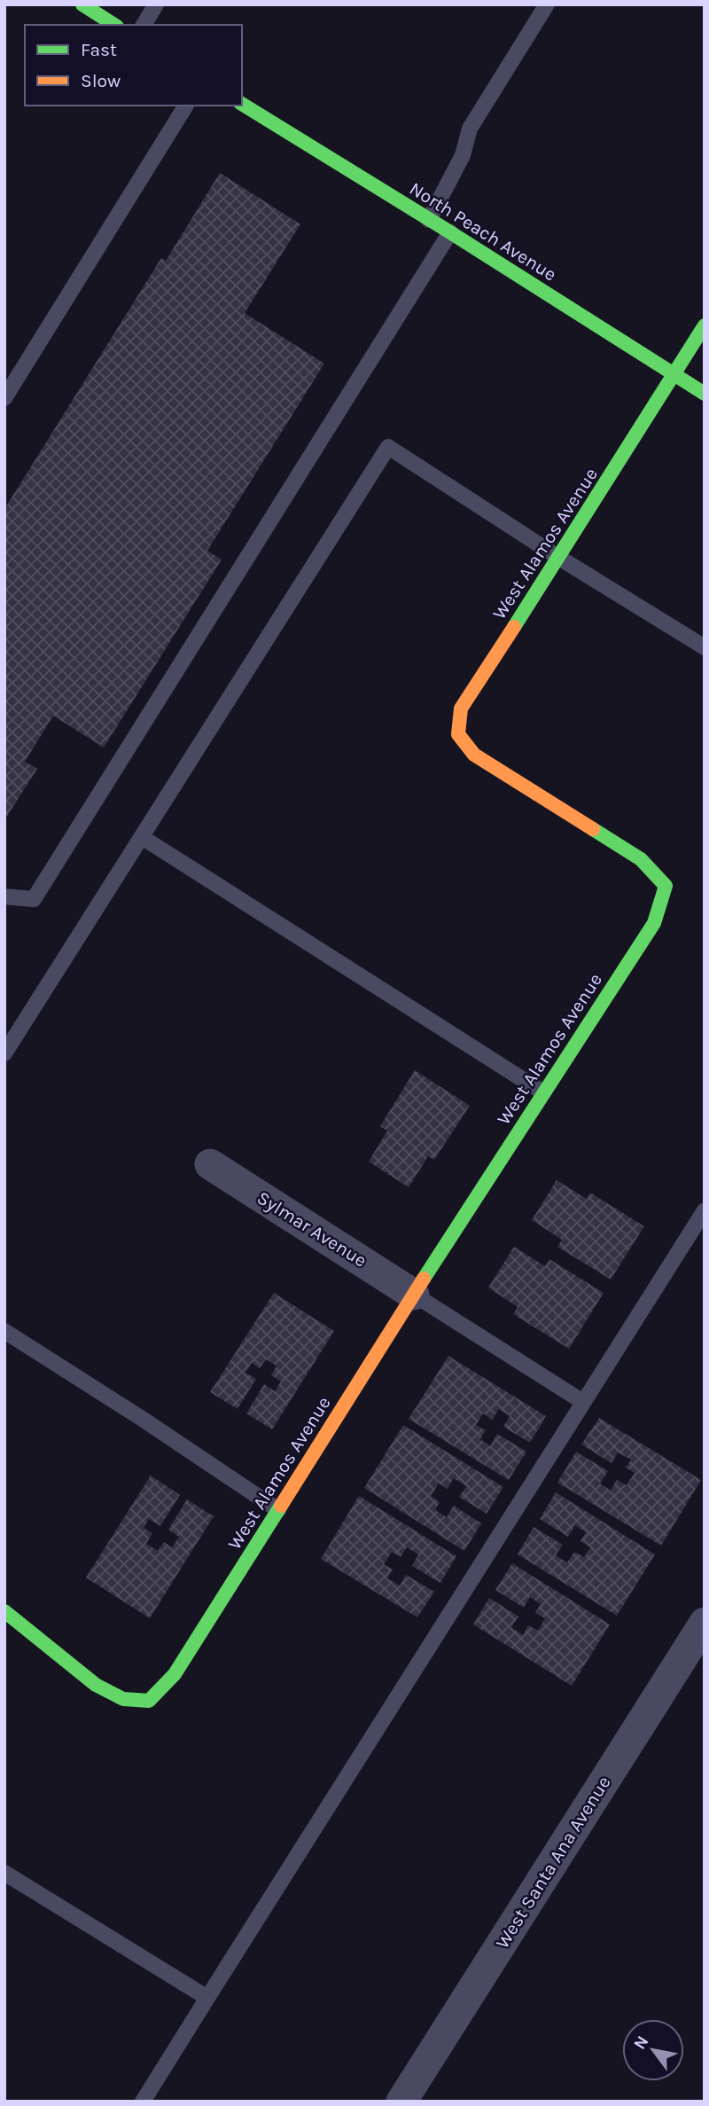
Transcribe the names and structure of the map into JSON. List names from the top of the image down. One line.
{"streets":{"street":["North Peach Avenue","West Alamos Avenue","Sylmar Avenue","West Santa Ana Avenue"]},"crossings":[["North Peach Avenue","West Alamos Avenue"],["West Alamos Avenue","Sylmar Avenue"]],"legend":["Fast","Slow"],"north":"top left"}
